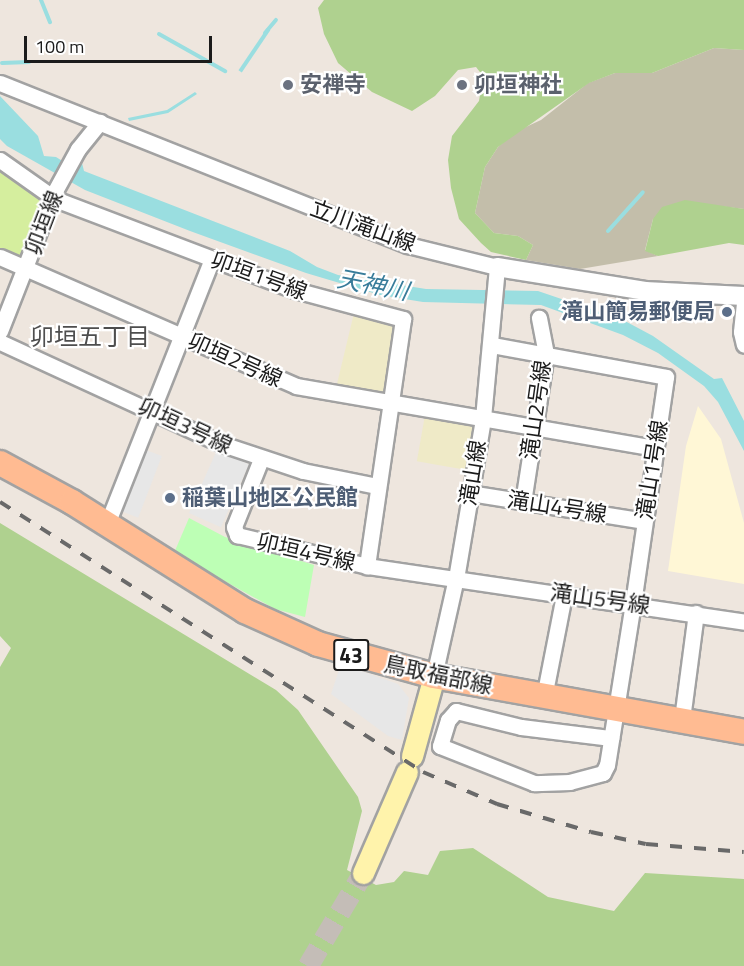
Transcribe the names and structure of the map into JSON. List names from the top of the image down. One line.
{"streets":{"main road":["43","鳥取福部線"],"street":["卯垣線","立川滝山線","卯垣1号線","卯垣2号線","滝山2号線","卯垣3号線","滝山1号線","滝山線","滝山4号線","卯垣4号線","滝山5号線"]},"crossings":[["卯垣線","立川滝山線"],["卯垣線","卯垣1号線"],["卯垣線","卯垣2号線"],["立川滝山線","滝山線"],["卯垣1号線","卯垣2号線"],["卯垣1号線","卯垣3号線"],["卯垣1号線","卯垣4号線"],["卯垣2号線","滝山2号線"],["卯垣2号線","滝山1号線"],["卯垣2号線","滝山線"],["滝山2号線","滝山1号線"],["滝山2号線","滝山4号線"],["卯垣3号線","卯垣4号線"],["滝山1号線","滝山線"],["滝山1号線","滝山4号線"],["滝山1号線","滝山5号線"],["滝山1号線","鳥取福部線"],["滝山線","滝山4号線"],["滝山線","卯垣4号線"],["滝山線","滝山5号線"],["滝山線","鳥取福部線"],["卯垣4号線","滝山5号線"]],"districts":["卯垣五丁目"],"water":["天神川"],"places":["安禅寺","卯垣神社","滝山簡易郵便局","稲葉山地区公民館"],"scale_bar":"100 m"}
